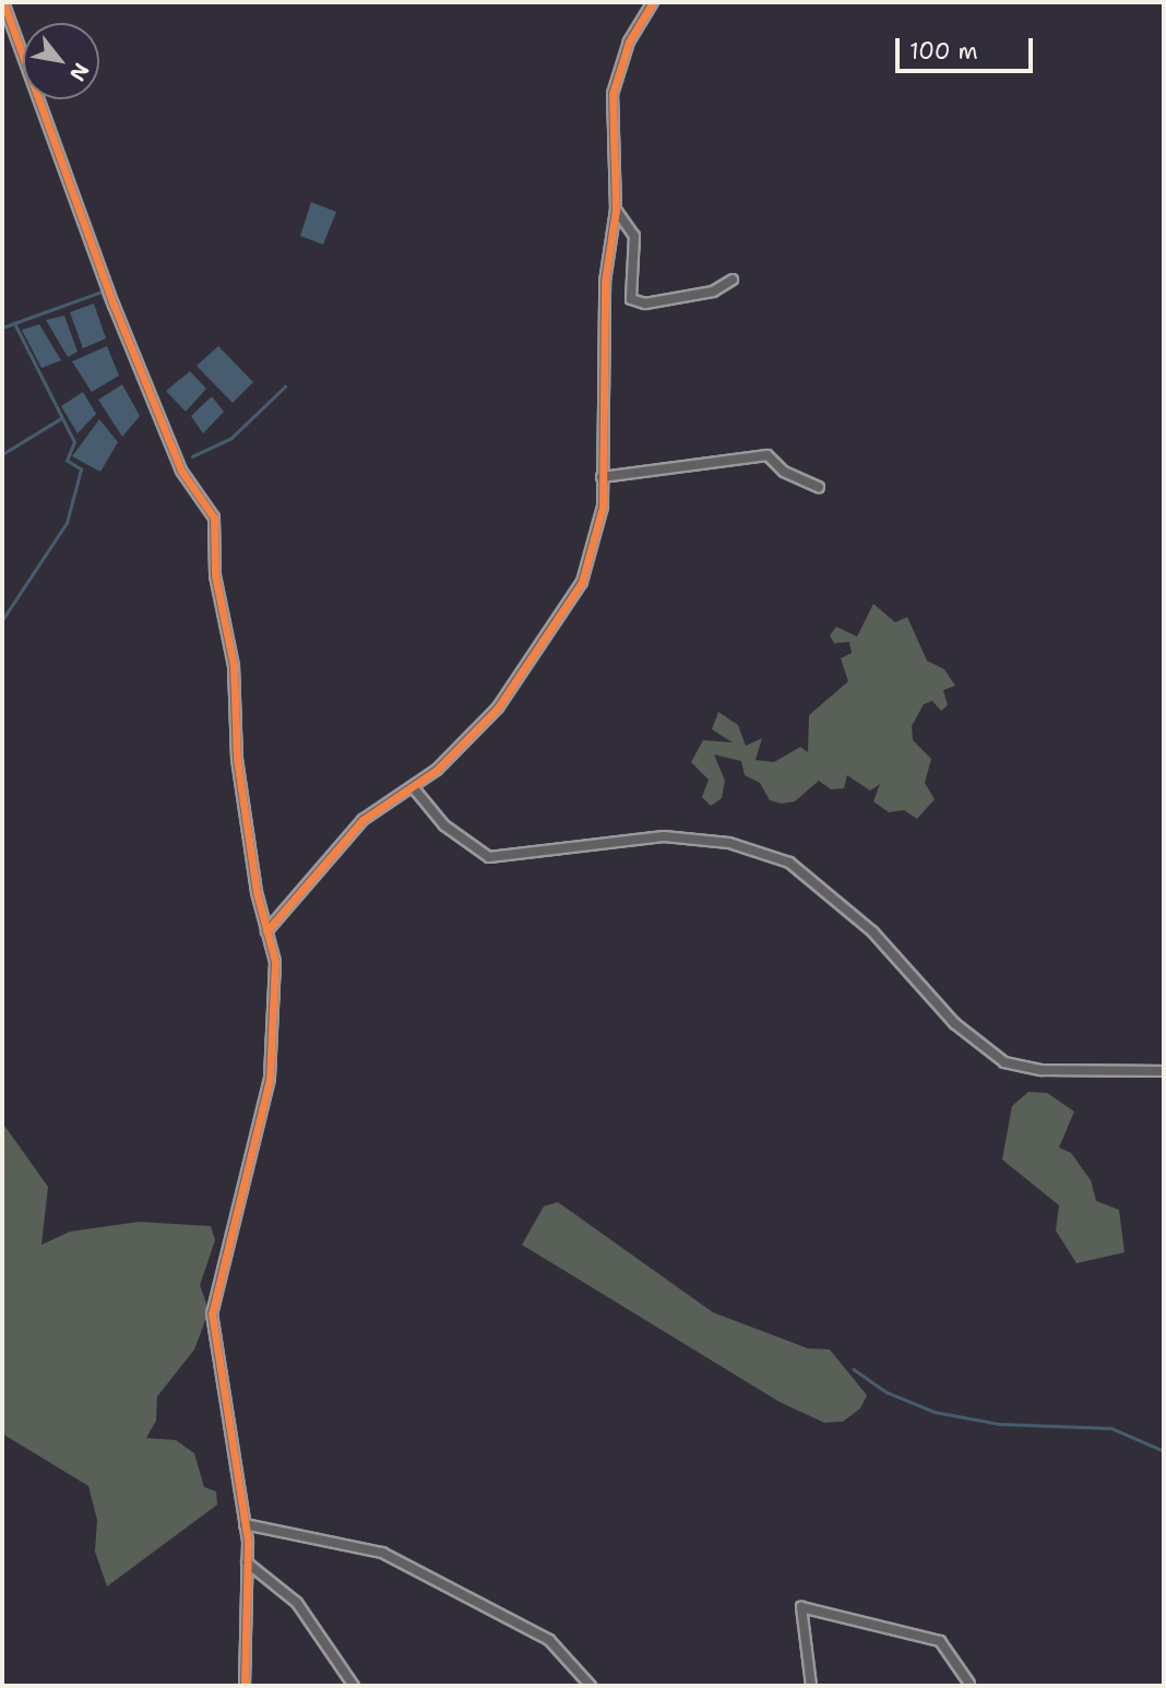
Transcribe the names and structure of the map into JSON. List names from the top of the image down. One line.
{"scale_bar":"100 m","north":"bottom right"}
